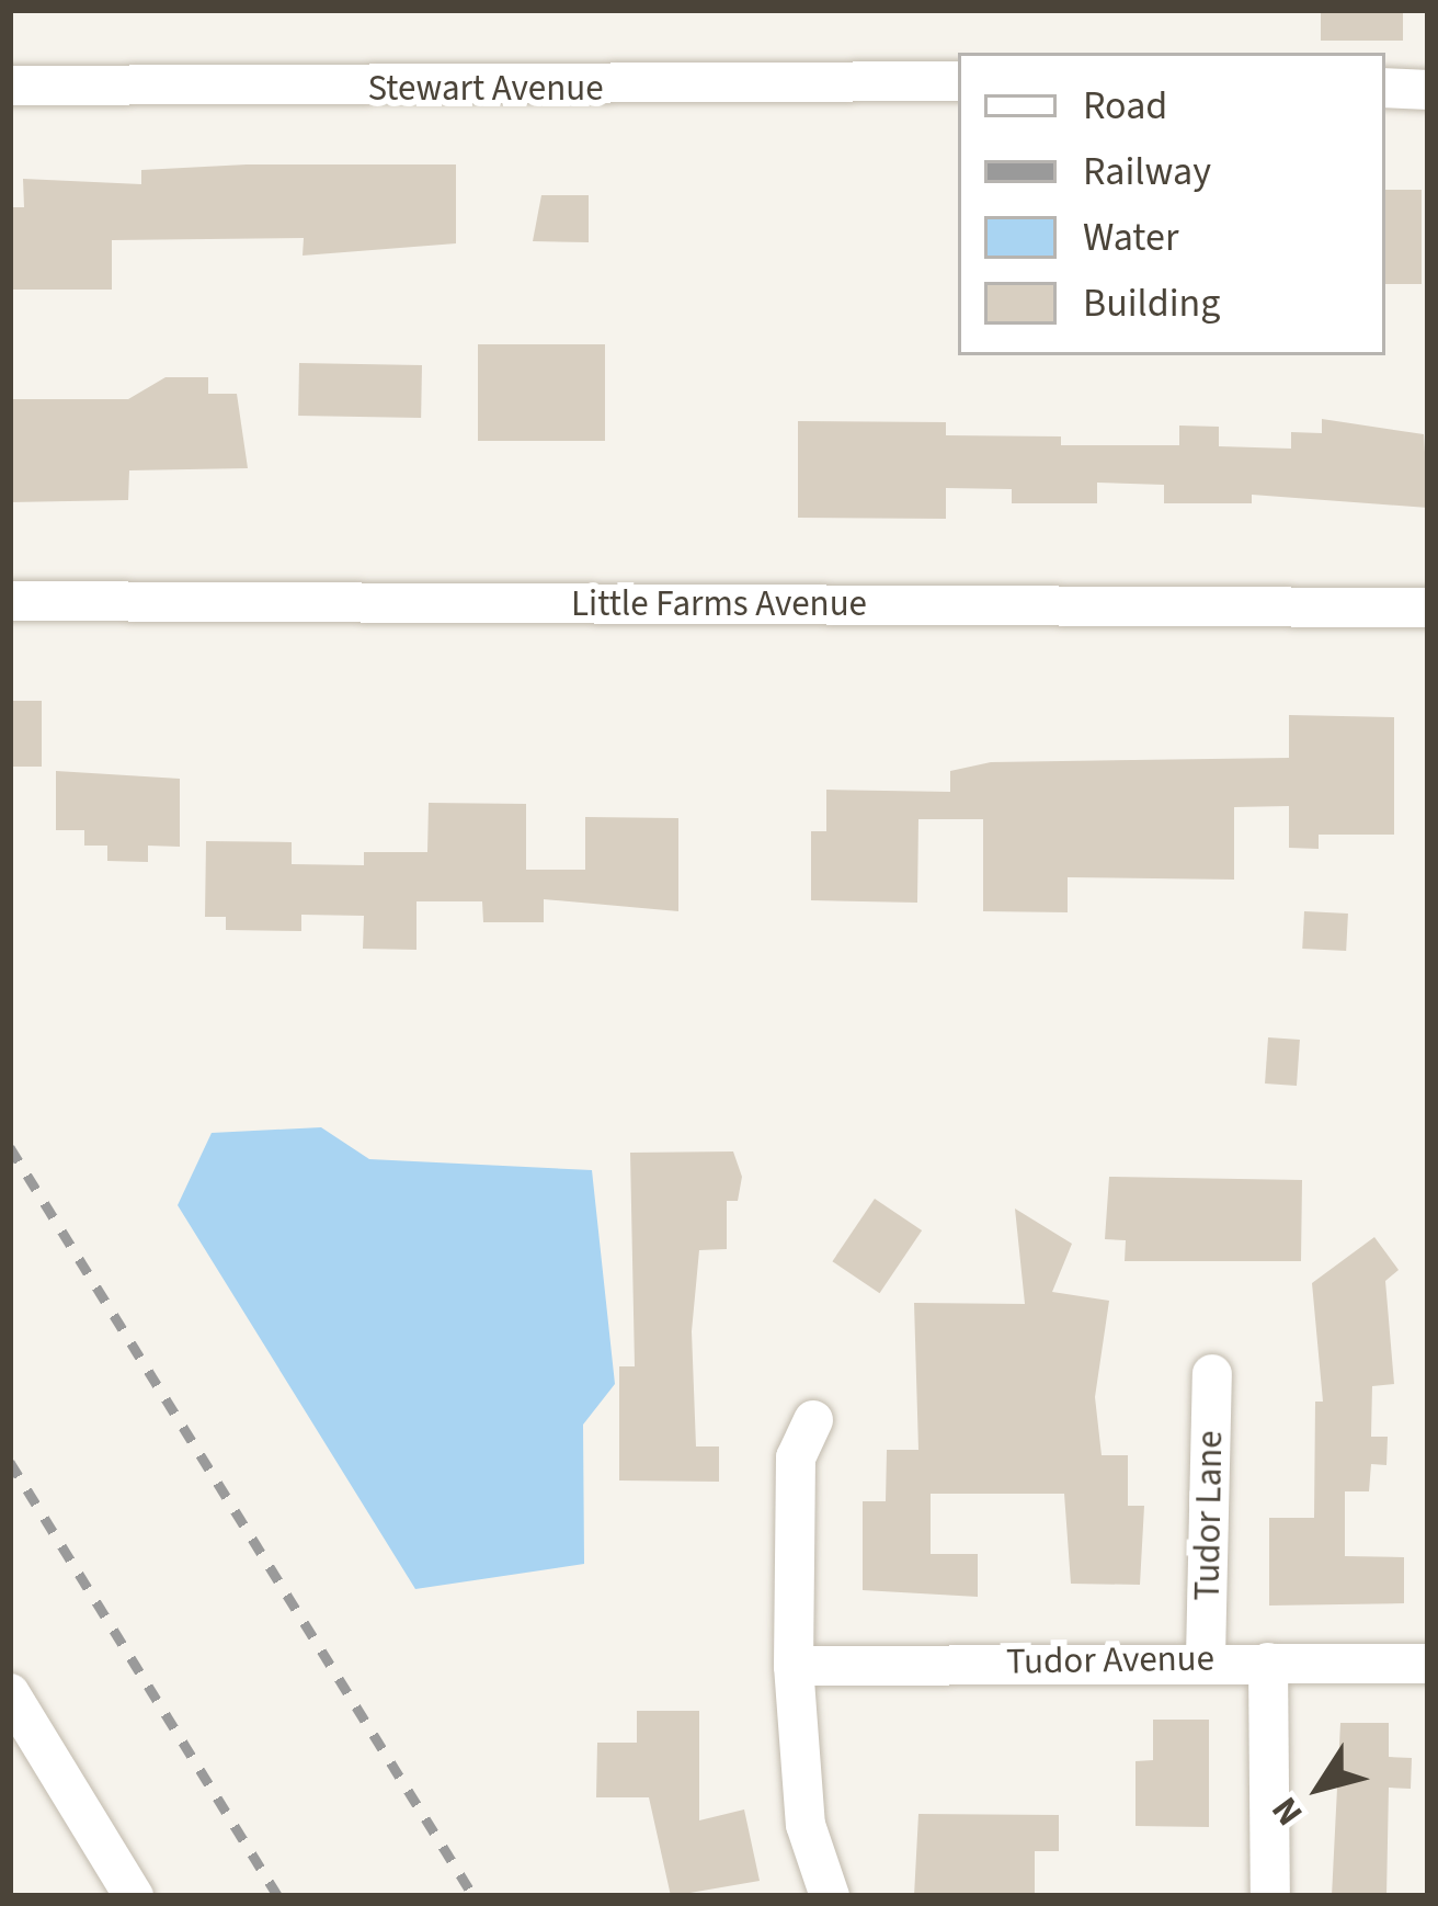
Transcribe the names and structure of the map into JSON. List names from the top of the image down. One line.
{"streets":{"street":["Stewart Avenue","Little Farms Avenue","Tudor Lane","Tudor Avenue"]},"crossings":[["Tudor Lane","Tudor Avenue"]],"legend":["Road","Railway","Water","Building"],"north":"bottom left"}
